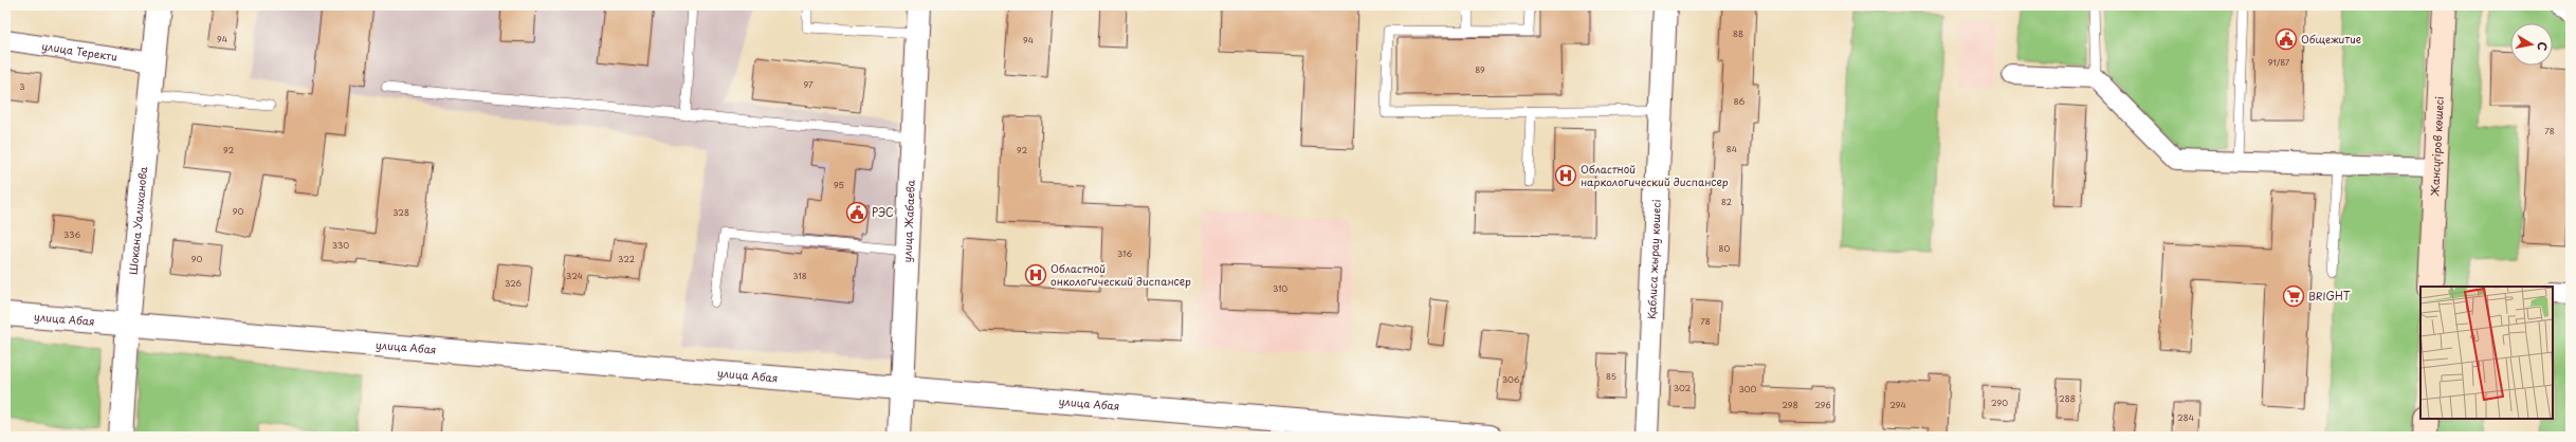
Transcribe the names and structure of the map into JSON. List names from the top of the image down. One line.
{"streets":{"main road":["Жансүгіров көшесі"],"street":["улица Теректи","Шокана Уалиханова","улица Жабаева","Қаблиса жырау көшесі","улица Абая"]},"crossings":[["улица Теректи","Шокана Уалиханова"],["Шокана Уалиханова","улица Абая"],["улица Жабаева","улица Абая"]],"places":{"public building":["Общежитие","РЭС"],"hospital":["Областной наркологический диспансер","Областной онкологический диспансер"],"supermarket":["BRIGHT"]},"house_numbers":["88","94","94","91/87","89","97","3","86","78","84","92","92","95","82","90","328","336","330","80","316","90","322","324","318","326","310","78","85","306","302","300","288","290","298","296","294","284"],"north":"right"}
